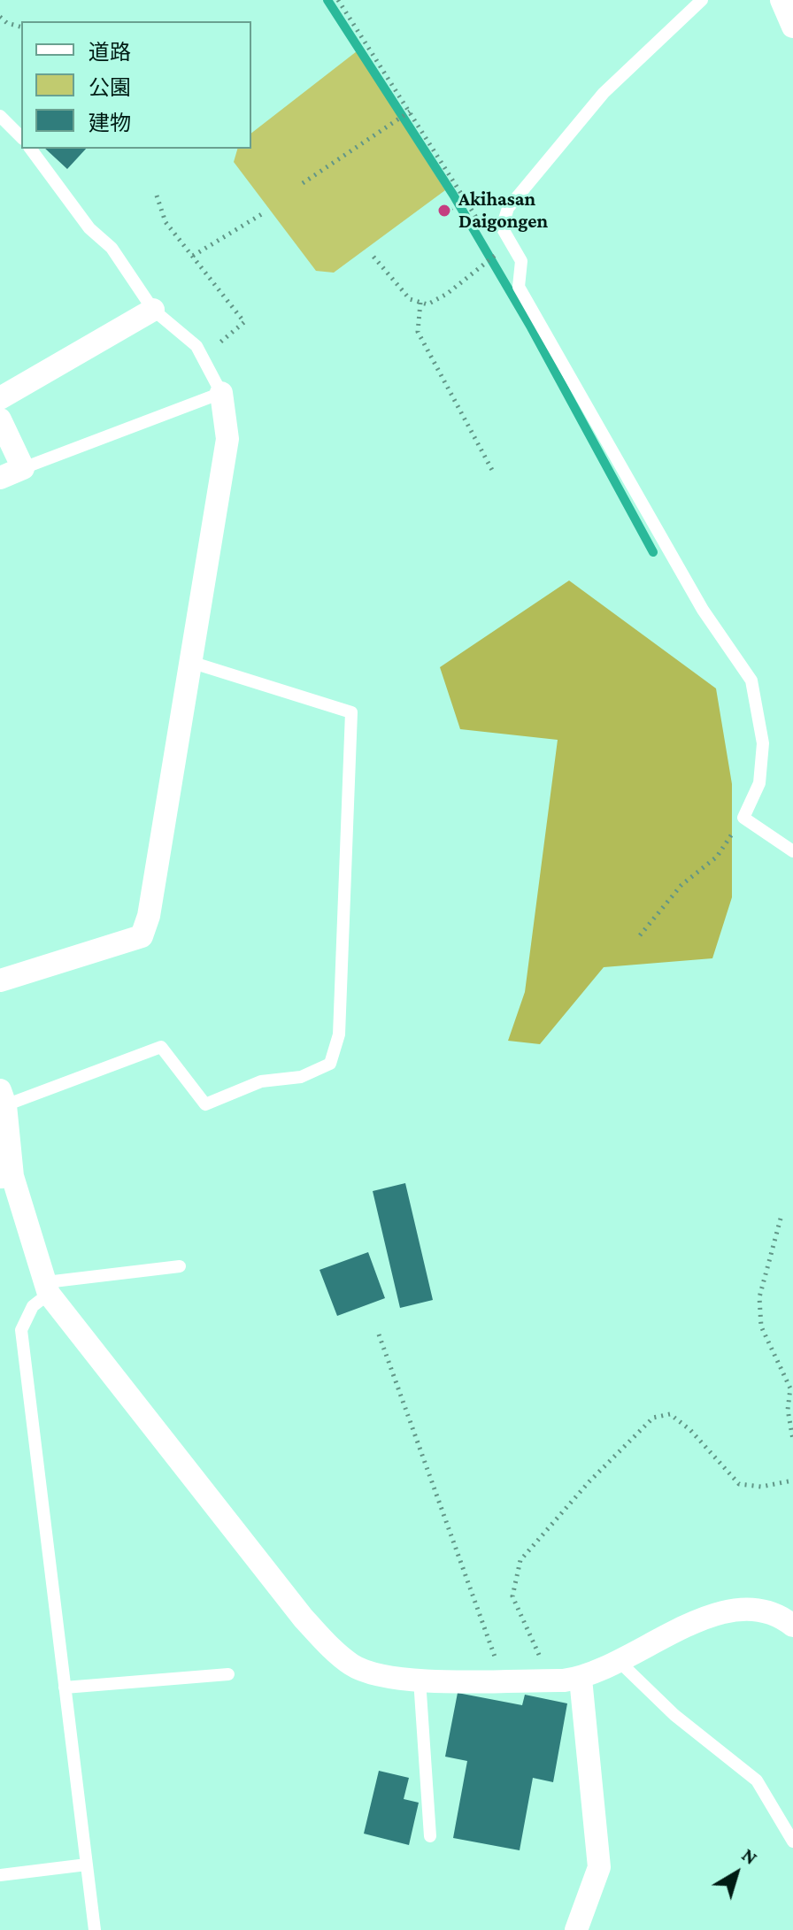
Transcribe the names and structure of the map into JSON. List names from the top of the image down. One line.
{"places":["Akihasan Daigongen"],"legend":["道路","公園","建物"],"north":"top right"}
